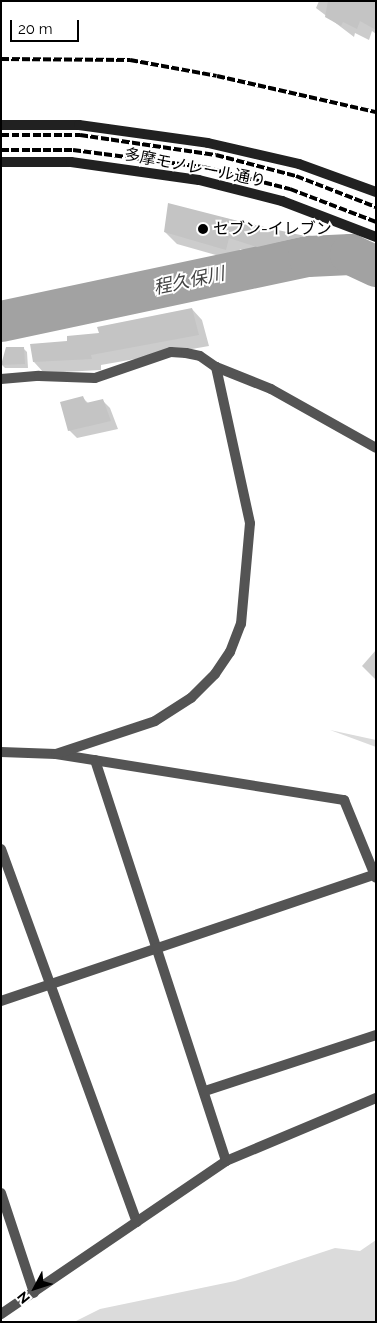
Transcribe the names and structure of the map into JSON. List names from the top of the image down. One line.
{"streets":{"main road":["多摩モノレール通り"]},"water":["程久保川"],"places":["セブン-イレブン"],"scale_bar":"20 m","north":"bottom left"}
